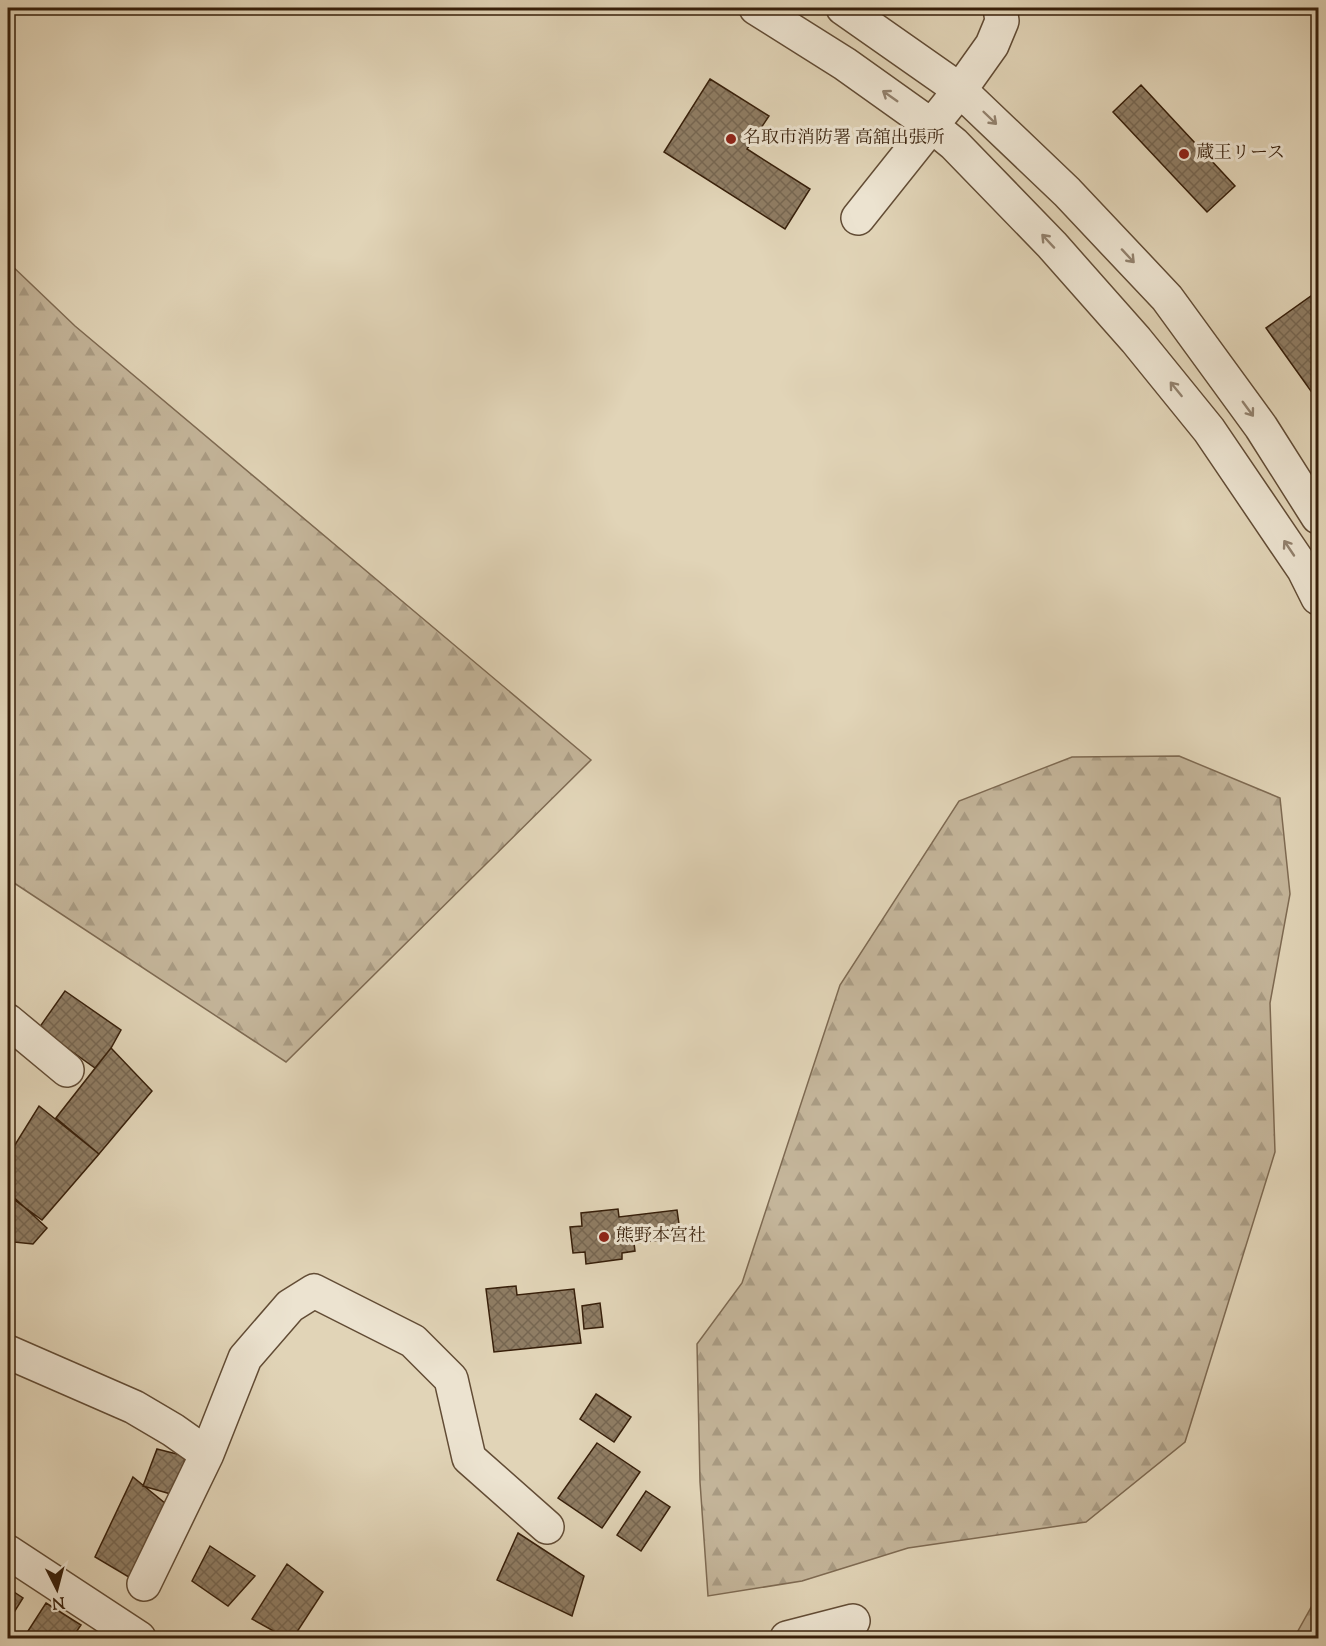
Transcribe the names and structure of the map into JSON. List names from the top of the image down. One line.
{"places":["名取市消防署 高舘出張所","蔵王リース","熊野本宮社"],"north":"bottom"}
